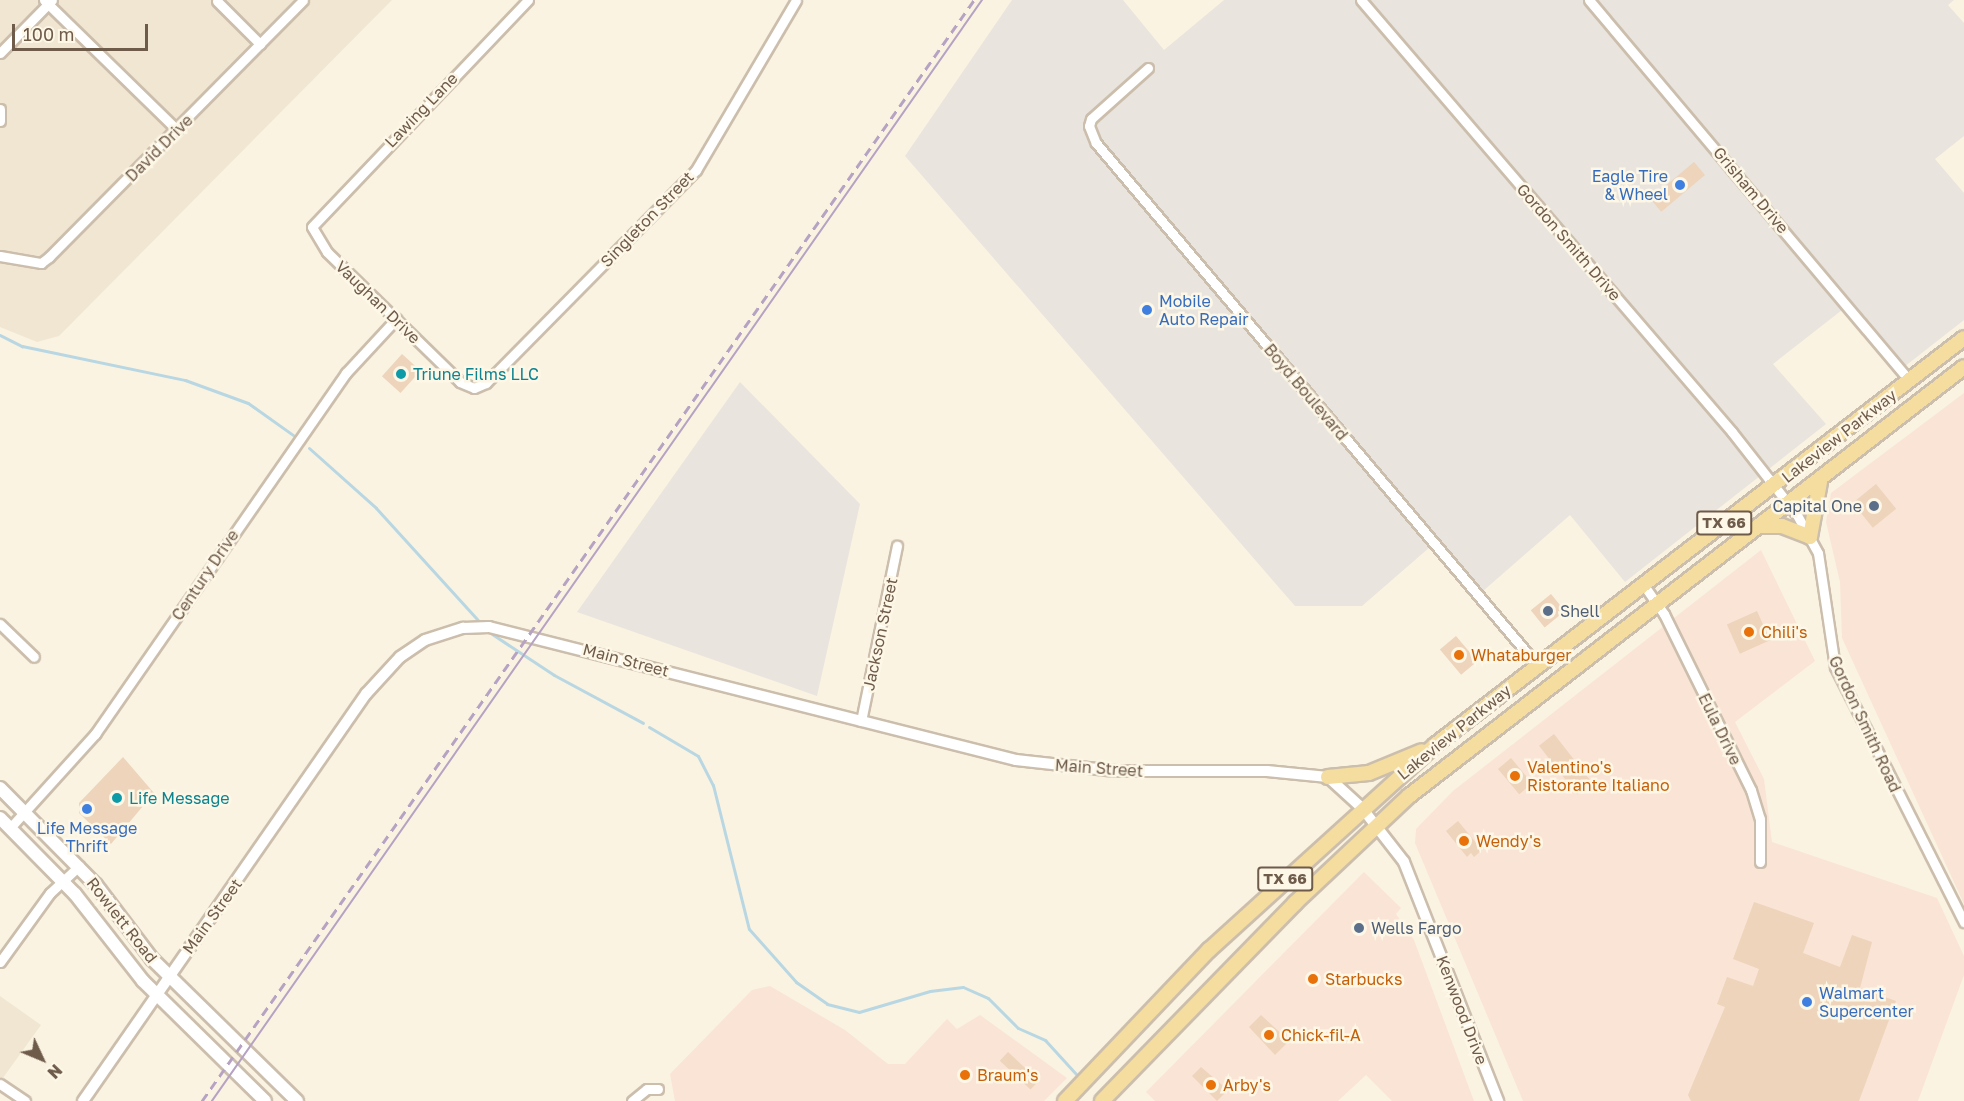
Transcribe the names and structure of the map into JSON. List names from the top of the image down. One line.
{"streets":{"main road":["Lakeview Parkway","TX 66","Rowlett Road"],"street":["Lawing Lane","David Drive","Grisham Drive","Singleton Street","Gordon Smith Drive","Vaughan Drive","Boyd Boulevard","Century Drive","Jackson Street","Main Street","Gordon Smith Road","Eula Drive","Kenwood Drive"]},"crossings":[["Lawing Lane","Vaughan Drive"],["Grisham Drive","Lakeview Parkway"],["Singleton Street","Vaughan Drive"],["Gordon Smith Drive","Lakeview Parkway"],["Gordon Smith Drive","Gordon Smith Road"],["Vaughan Drive","Century Drive"],["Boyd Boulevard","Lakeview Parkway"],["Lakeview Parkway","Gordon Smith Road"],["Lakeview Parkway","Eula Drive"],["Lakeview Parkway","Kenwood Drive"],["Century Drive","Rowlett Road"],["Jackson Street","Main Street"],["Main Street","Rowlett Road"]],"places":["Eagle Tire & Wheel","Mobile Auto Repair","Triune Films LLC","Capital One","Shell","Chili's","Whataburger","Valentino's Ristorante Italiano","Life Message","Life Message Thrift","Wendy's","Wells Fargo","Starbucks","Walmart Supercenter","Chick-fil-A","Braum's","Arby's"],"scale_bar":"100 m","north":"bottom right"}
